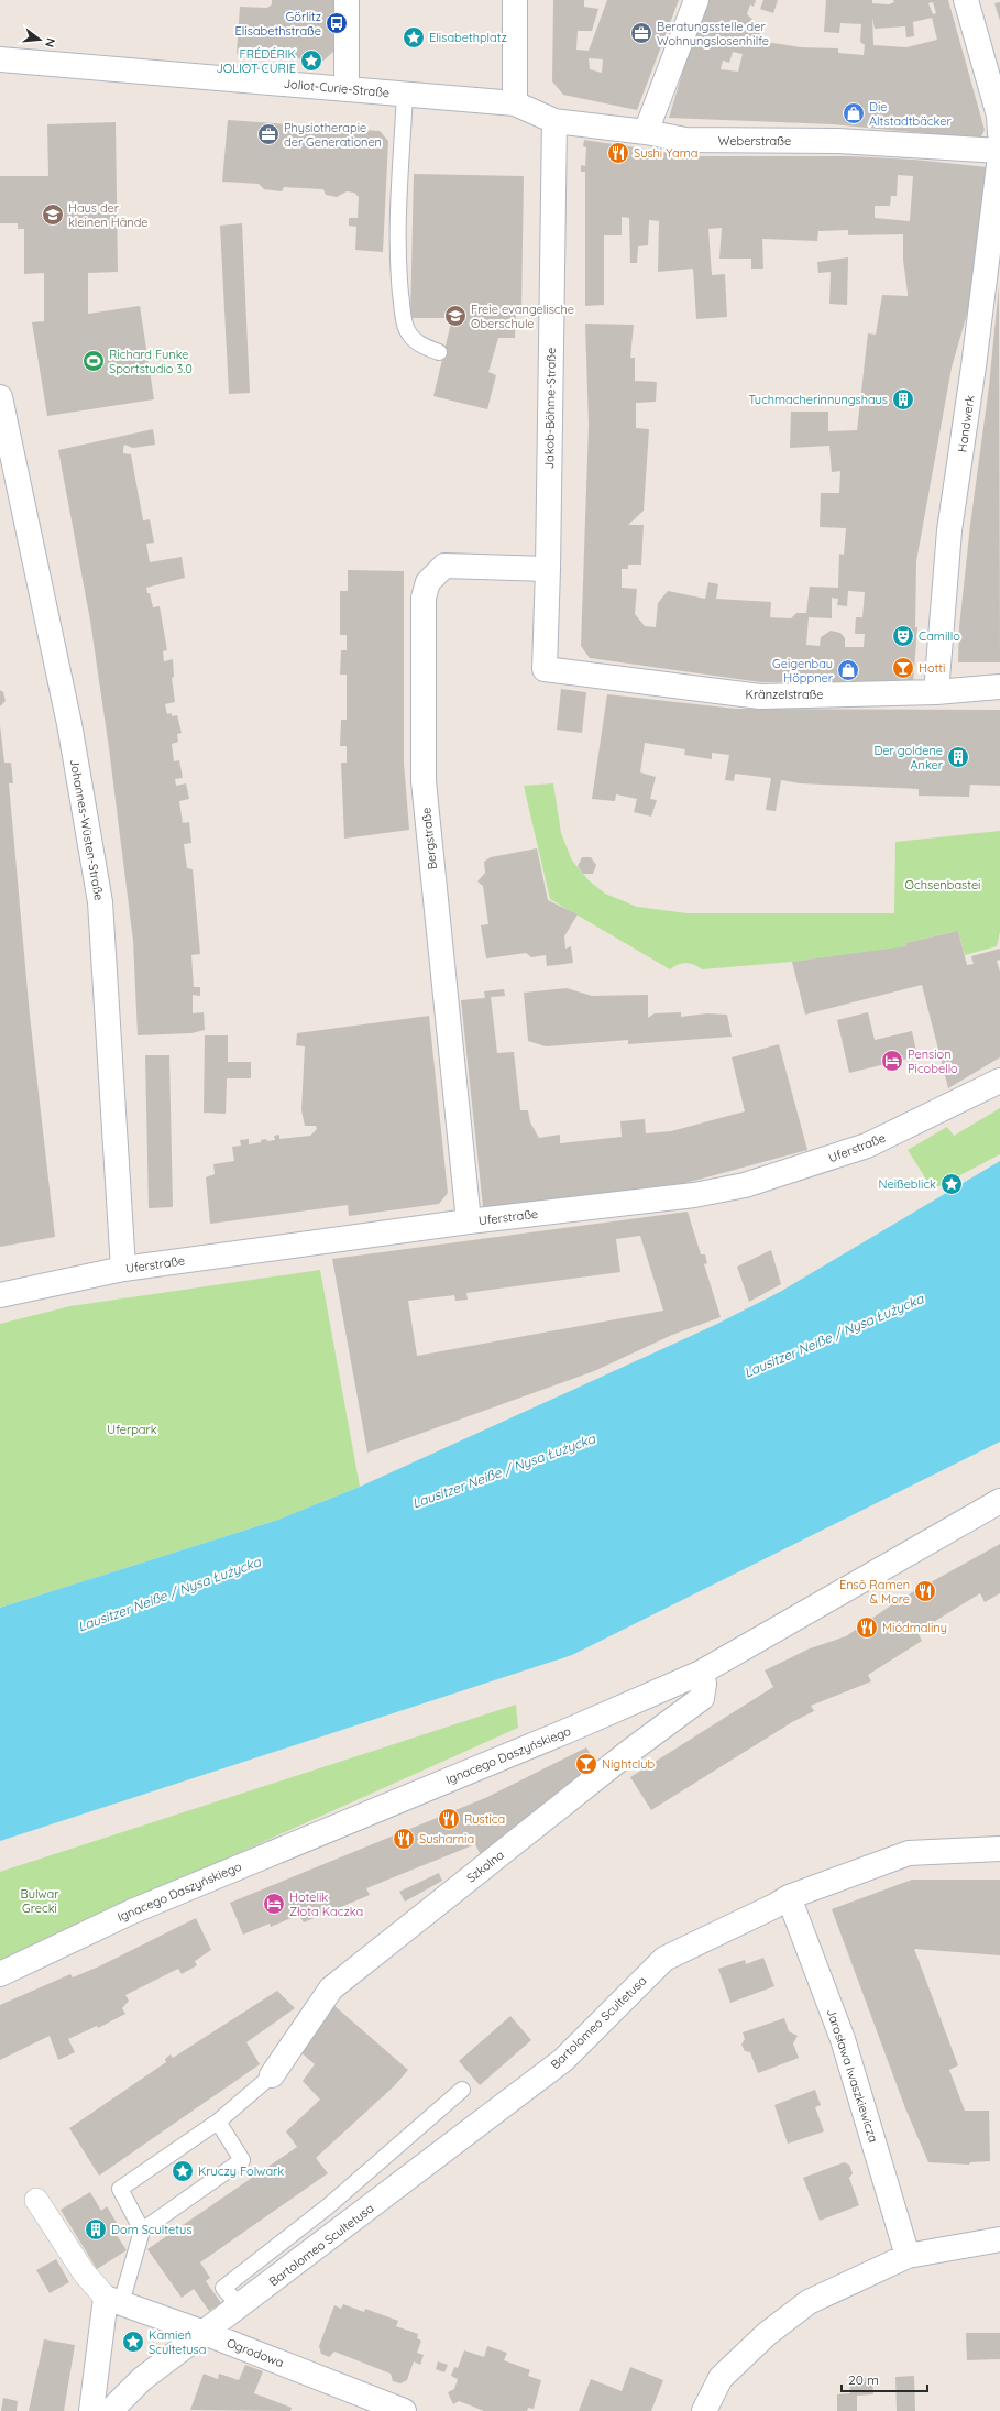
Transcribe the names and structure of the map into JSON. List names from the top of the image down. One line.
{"streets":{"street":["Joliot-Curie-Straße","Weberstraße","Jakob-Böhme-Straße","Handwerk","Kränzelstraße","Johannes-Wüsten-Straße","Bergstraße","Uferstraße","Ignacego Daszyńskiego","Szkolna","Bartolomeo Scultetusa","Jarosława Iwaszkiewicza","Ogrodowa"]},"crossings":[["Joliot-Curie-Straße","Weberstraße"],["Weberstraße","Jakob-Böhme-Straße"],["Jakob-Böhme-Straße","Kränzelstraße"],["Jakob-Böhme-Straße","Bergstraße"],["Handwerk","Kränzelstraße"],["Johannes-Wüsten-Straße","Uferstraße"],["Bergstraße","Uferstraße"],["Ignacego Daszyńskiego","Szkolna"],["Bartolomeo Scultetusa","Jarosława Iwaszkiewicza"],["Bartolomeo Scultetusa","Ogrodowa"]],"water":["Lausitzer Neiße / Nysa Łużycka"],"parks":["Ochsenbastei","Uferpark","Bulwar Grecki"],"places":{"bus stop":["Görlitz Elisabethstraße"],"office":["Beratungsstelle der Wohnungslosenhilfe","Physiotherapie der Generationen"],"place":["Elisabethplatz","FRÉDÉRIK JOLIOT CURIE","Neißeblick","Kruczy Folwark","Kamień Scultetusa"],"shop":["Die Altstadtbäcker","Geigenbau Höppner"],"restaurant":["Sushi Yama","Ensō Ramen & More","Miódmaliny","Rustica","Susharnia"],"school or university":["Haus der kleinen Hände","Freie evangelische Oberschule"],"sports":["Richard Funke Sportstudio 3.0"],"building":["Tuchmacherinnungshaus","Der goldene Anker","Dom Scultetus"],"theatre":["Camillo"],"bar":["Hotti","Nightclub"],"hotel":["Pension Picobello","Hotelik Złota Kaczka"]},"scale_bar":"20 m","north":"right"}
